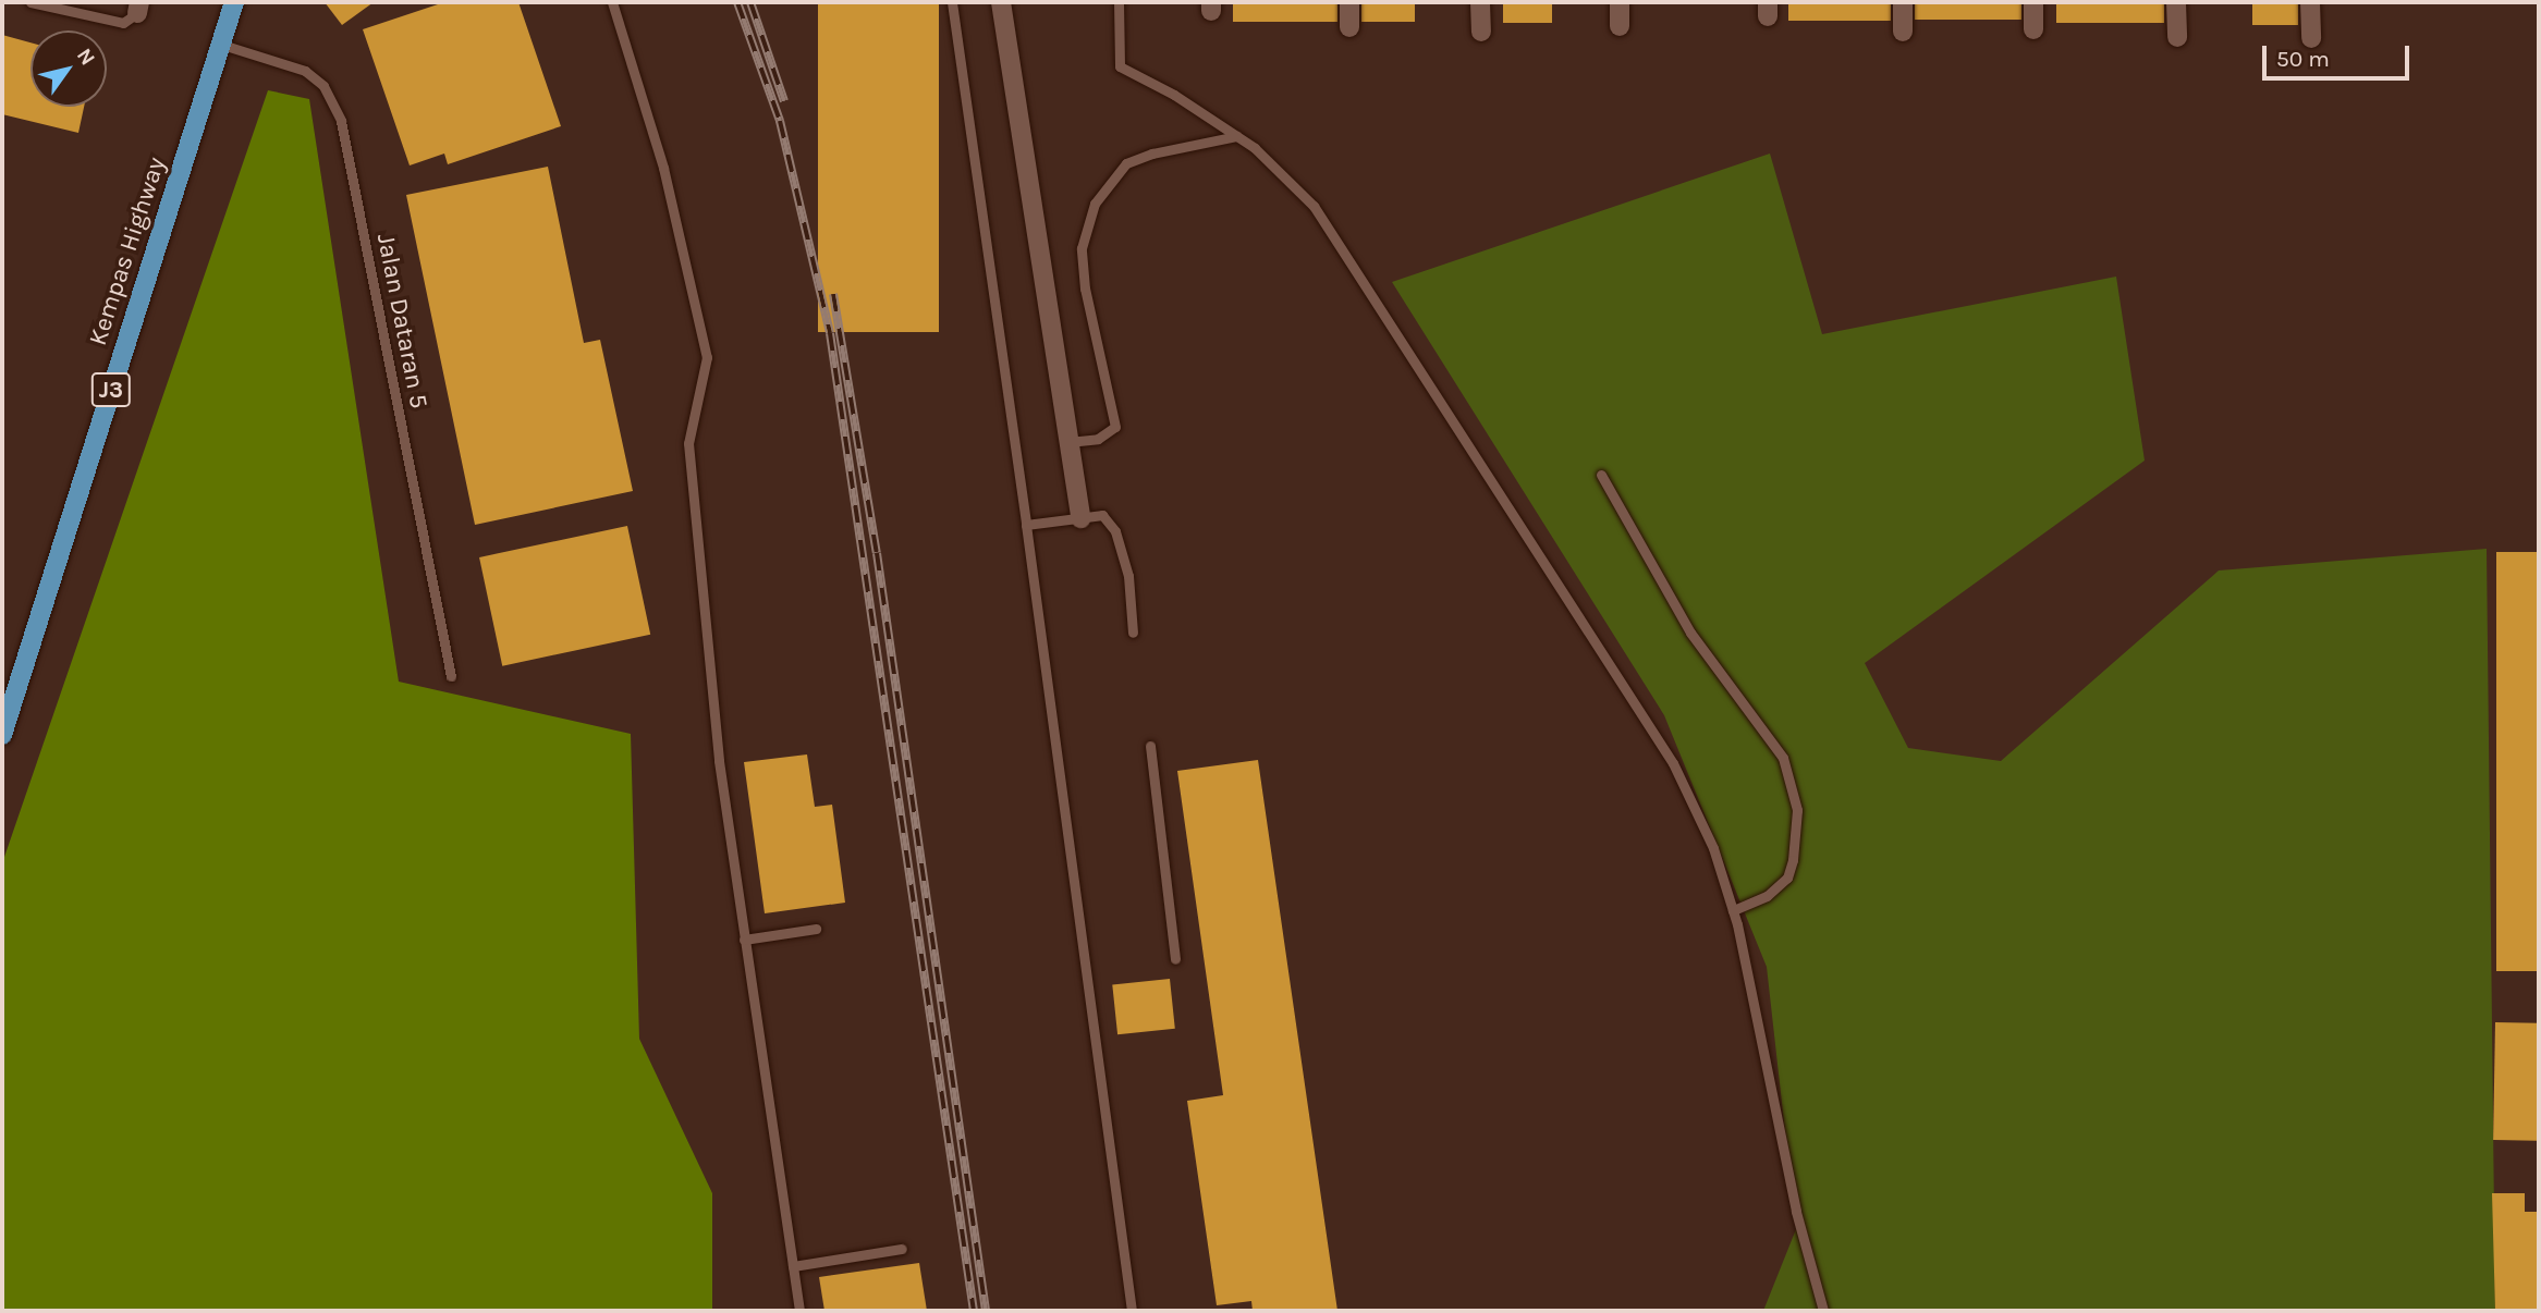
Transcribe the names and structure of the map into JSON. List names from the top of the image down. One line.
{"streets":{"main road":["Kempas Highway","J3"],"lane":["Jalan Dataran 5"]},"crossings":[["Kempas Highway","Jalan Dataran 5"]],"scale_bar":"50 m","north":"top right"}
